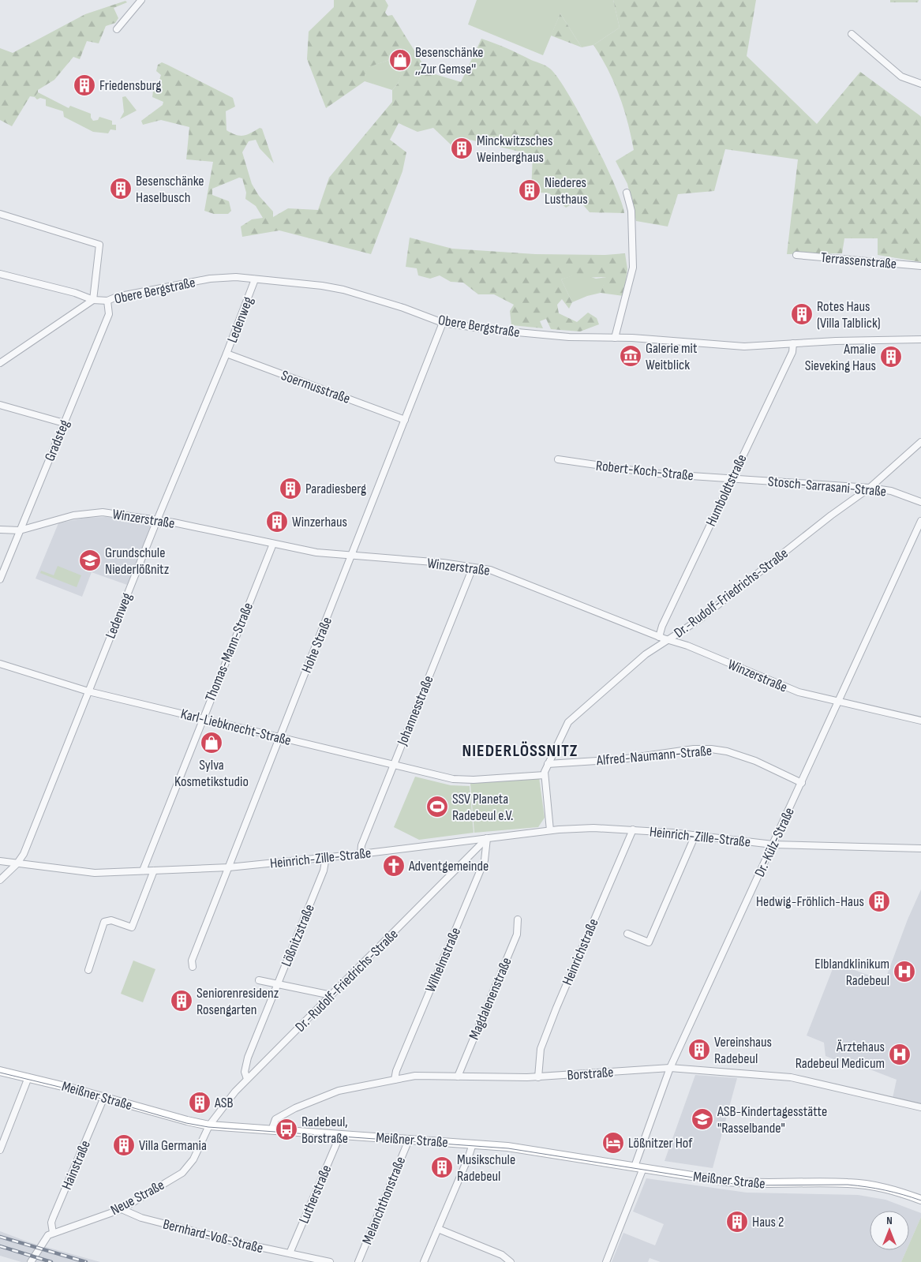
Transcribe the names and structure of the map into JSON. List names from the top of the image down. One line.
{"streets":{"main road":["Meißner Straße"],"street":["Terrassenstraße","Obere Bergstraße","Ledenweg","Soermusstraße","Gradsteg","Robert-Koch-Straße","Stosch-Sarrasani-Straße","Humboldtstraße","Winzerstraße","Dr.-Rudolf-Friedrichs-Straße","Hohe Straße","Thomas-Mann-Straße","Johannesstraße","Karl-Liebknecht-Straße","Alfred-Naumann-Straße","Heinrich-Zille-Straße","Dr.-Külz-Straße","Lößnitzstraße","Heinrichstraße","Wilhelmstraße","Magdalenenstraße","Borstraße","Hainstraße","Lutherstraße","Neue Straße","Melanchthonstraße","Bernhard-Voß-Straße"]},"crossings":[["Obere Bergstraße","Ledenweg"],["Obere Bergstraße","Gradsteg"],["Obere Bergstraße","Humboldtstraße"],["Obere Bergstraße","Hohe Straße"],["Ledenweg","Soermusstraße"],["Ledenweg","Winzerstraße"],["Ledenweg","Karl-Liebknecht-Straße"],["Ledenweg","Heinrich-Zille-Straße"],["Soermusstraße","Hohe Straße"],["Gradsteg","Winzerstraße"],["Robert-Koch-Straße","Stosch-Sarrasani-Straße"],["Robert-Koch-Straße","Humboldtstraße"],["Stosch-Sarrasani-Straße","Humboldtstraße"],["Stosch-Sarrasani-Straße","Dr.-Rudolf-Friedrichs-Straße"],["Humboldtstraße","Winzerstraße"],["Winzerstraße","Dr.-Rudolf-Friedrichs-Straße"],["Winzerstraße","Hohe Straße"],["Winzerstraße","Thomas-Mann-Straße"],["Winzerstraße","Johannesstraße"],["Winzerstraße","Dr.-Külz-Straße"],["Dr.-Rudolf-Friedrichs-Straße","Karl-Liebknecht-Straße"],["Dr.-Rudolf-Friedrichs-Straße","Alfred-Naumann-Straße"],["Dr.-Rudolf-Friedrichs-Straße","Heinrich-Zille-Straße"],["Dr.-Rudolf-Friedrichs-Straße","Lößnitzstraße"],["Dr.-Rudolf-Friedrichs-Straße","Wilhelmstraße"],["Dr.-Rudolf-Friedrichs-Straße","Meißner Straße"],["Dr.-Rudolf-Friedrichs-Straße","Neue Straße"],["Hohe Straße","Karl-Liebknecht-Straße"],["Hohe Straße","Heinrich-Zille-Straße"],["Thomas-Mann-Straße","Karl-Liebknecht-Straße"],["Thomas-Mann-Straße","Heinrich-Zille-Straße"],["Johannesstraße","Karl-Liebknecht-Straße"],["Johannesstraße","Heinrich-Zille-Straße"],["Alfred-Naumann-Straße","Dr.-Külz-Straße"],["Heinrich-Zille-Straße","Dr.-Külz-Straße"],["Heinrich-Zille-Straße","Lößnitzstraße"],["Heinrich-Zille-Straße","Heinrichstraße"],["Heinrich-Zille-Straße","Wilhelmstraße"],["Dr.-Külz-Straße","Borstraße"],["Dr.-Külz-Straße","Meißner Straße"],["Heinrichstraße","Borstraße"],["Wilhelmstraße","Borstraße"],["Magdalenenstraße","Borstraße"],["Borstraße","Meißner Straße"],["Meißner Straße","Hainstraße"],["Meißner Straße","Lutherstraße"],["Meißner Straße","Neue Straße"],["Meißner Straße","Melanchthonstraße"],["Hainstraße","Neue Straße"],["Lutherstraße","Bernhard-Voß-Straße"],["Neue Straße","Bernhard-Voß-Straße"]],"districts":["NIEDERLÖSSNITZ"],"places":{"shop":["Besenschänke ,,Zur Gemse''","Sylva Kosmetikstudio"],"building":["Friedensburg","Minckwitzsches Weinberghaus","Besenschänke Haselbusch","Niederes Lusthaus","Rotes Haus (Villa Talblick)","Amalie Sieveking Haus","Paradiesberg","Winzerhaus","Hedwig-Fröhlich-Haus","Seniorenresidenz Rosengarten","Vereinshaus Radebeul","ASB","Villa Germania","Musikschule Radebeul","Haus 2"],"museum":["Galerie mit Weitblick"],"school or university":["Grundschule Niederlößnitz","ASB-Kindertagesstätte \"Rasselbande\""],"sports":["SSV Planeta Radebeul e.V."],"church":["Adventgemeinde"],"hospital":["Elblandklinikum Radebeul","Ärztehaus Radebeul Medicum"],"bus stop":["Radebeul, Borstraße"],"hotel":["Lößnitzer Hof"]},"north":"top"}
